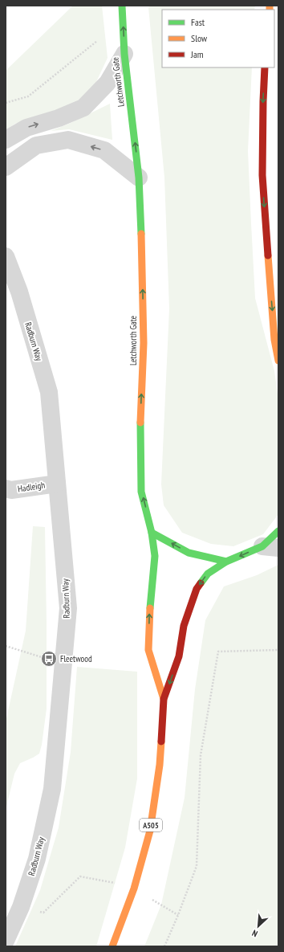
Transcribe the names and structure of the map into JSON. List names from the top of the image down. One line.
{"streets":{"main road":["Letchworth Gate","A505"],"street":["Radburn Way","Hadleigh"]},"crossings":[["Letchworth Gate","A505"],["Radburn Way","Hadleigh"]],"one_way":["Letchworth Gate"],"places":{"bus stop":["Fleetwood"]},"legend":["Fast","Slow","Jam"],"north":"bottom left"}
